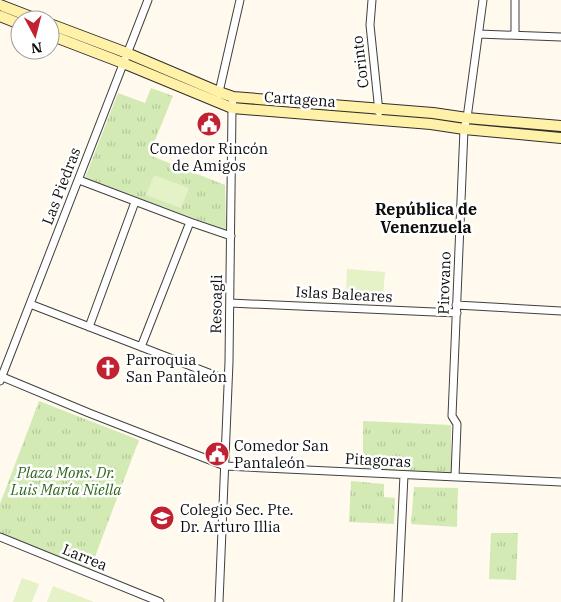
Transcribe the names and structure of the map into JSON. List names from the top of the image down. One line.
{"streets":{"main road":["Cartagena"],"street":["Corinto","Las Piedras","Pirovano","Islas Baleares","Resoagli","Pitagoras","Larrea"]},"crossings":[["Corinto","Cartagena"],["Cartagena","Las Piedras"],["Cartagena","Pirovano"],["Cartagena","Resoagli"],["Las Piedras","Pitagoras"],["Pirovano","Islas Baleares"],["Pirovano","Pitagoras"],["Islas Baleares","Resoagli"],["Resoagli","Pitagoras"]],"districts":["República de Venenzuela"],"parks":["Plaza Mons. Dr. Luis María Niella"],"places":{"public building":["Comedor Rincón de Amigos","Comedor San Pantaleón"],"church":["Parroquia San Pantaleón"],"school or university":["Colegio Sec. Pte. Dr. Arturo Illia"]},"north":"bottom"}
